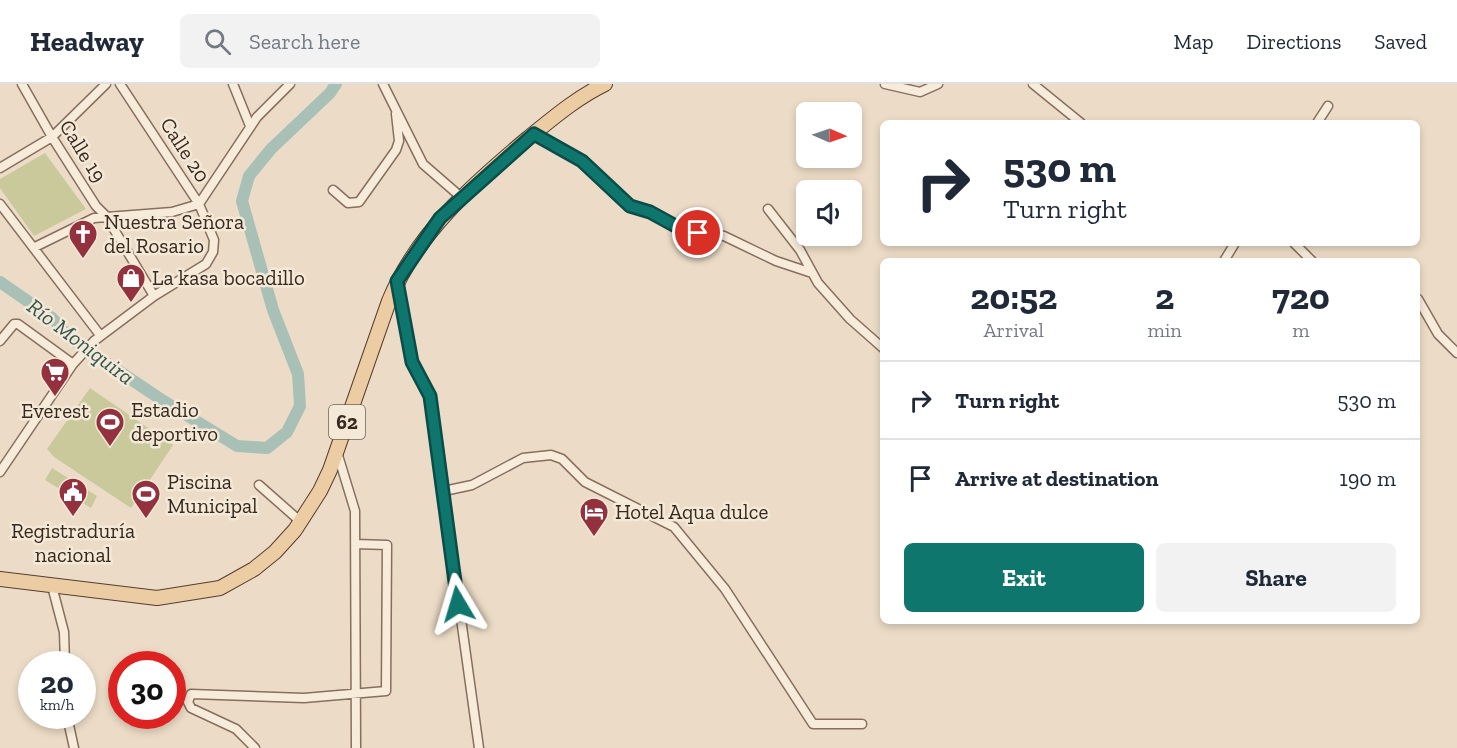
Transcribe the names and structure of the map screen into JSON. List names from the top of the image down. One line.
{"streets":{"main road":["62"],"street":["Calle 20","Calle 19"]},"crossings":[["Calle 20","Calle 19"]],"water":["Río Moniquira"],"places":{"church":["Nuestra Señora del Rosario"],"shop":["La kasa bocadillo"],"supermarket":["Everest"],"sports":["Estadio deportivo","Piscina Municipal"],"public building":["Registraduría nacional"],"hotel":["Hotel Aqua dulce"]},"north":"right","page":{"header":"Headway","search":"Search here","nav":["Map","Directions","Saved"],"turn":["530 m","Turn right"],"eta":["20:52","Arrival","2","min","720","m"],"list":[{"name":"Turn right","value":"530 m"},{"name":"Arrive at destination","value":"190 m"}],"buttons":["Exit","Share"],"speed":"20 km/h","limit":"30"}}
